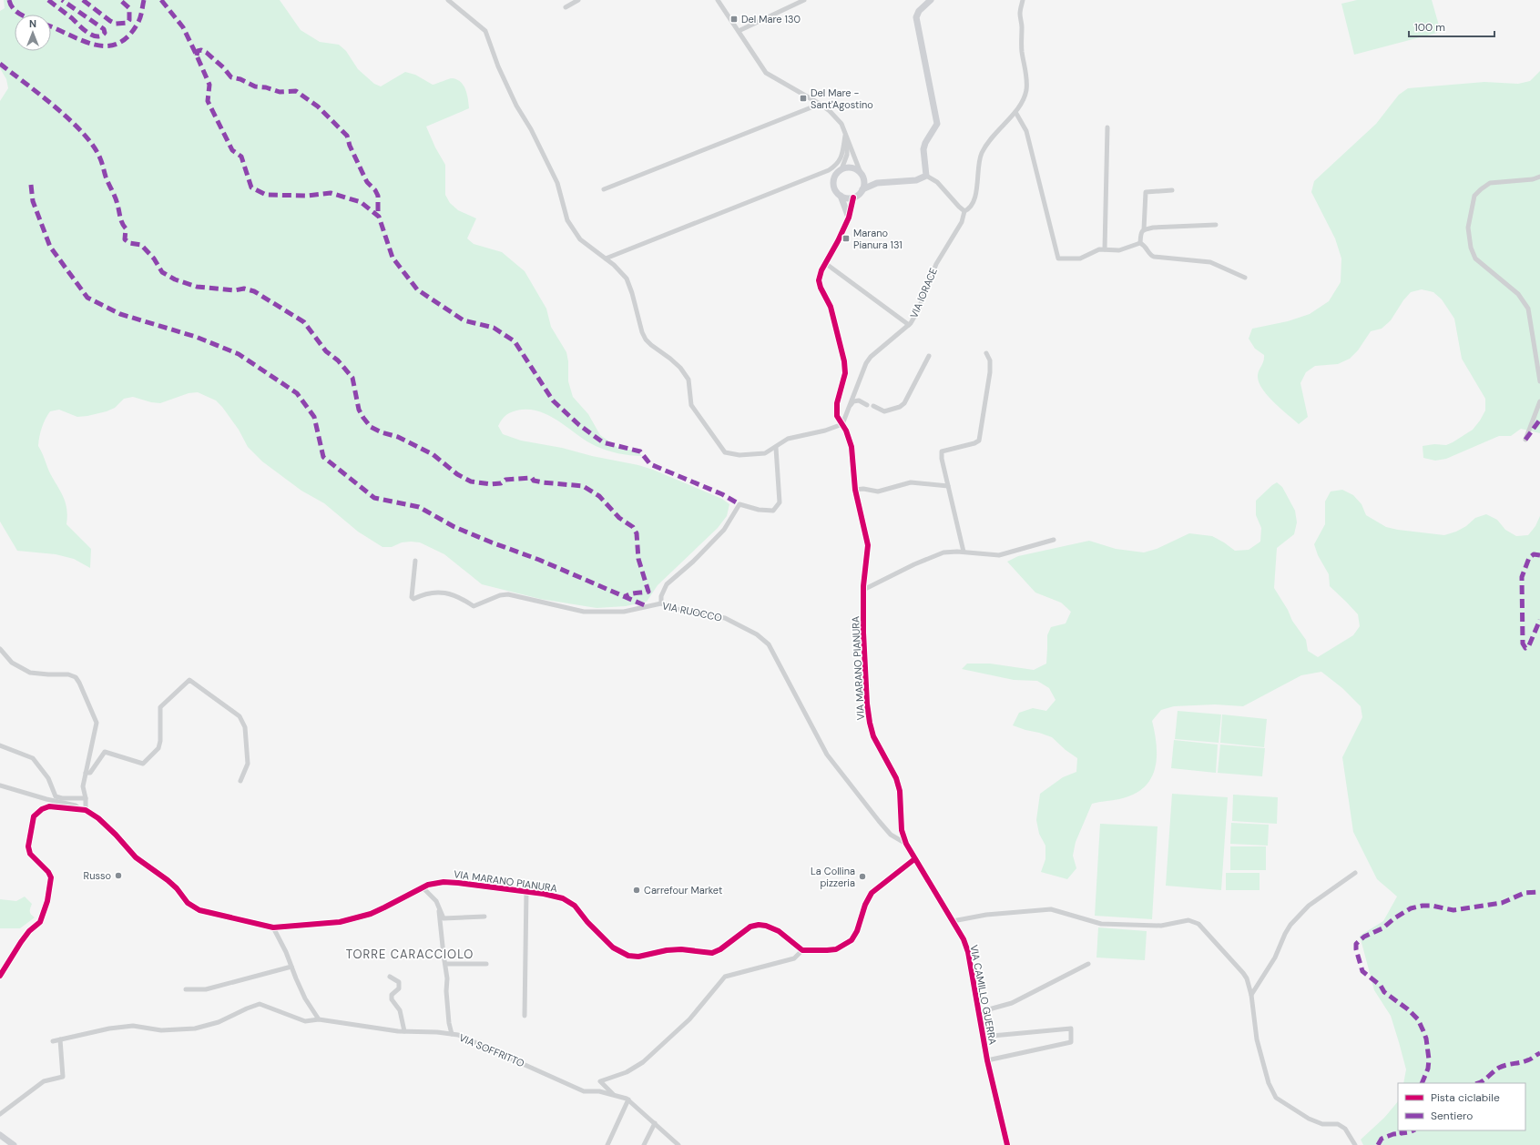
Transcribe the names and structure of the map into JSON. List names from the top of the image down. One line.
{"streets":{"street":["VIA IORACE","VIA RUOCCO","VIA MARANO PIANURA","VIA CAMILLO GUERRA","VIA SOFFRITTO"]},"crossings":[["VIA IORACE","VIA MARANO PIANURA"],["VIA RUOCCO","VIA MARANO PIANURA"],["VIA MARANO PIANURA","VIA CAMILLO GUERRA"]],"districts":["TORRE CARACCIOLO"],"places":{"transit":["Del Mare 130","Del Mare - Sant'Agostino","Marano Pianura 131"],"other":["Russo","La Collina pizzeria","Carrefour Market"]},"legend":["Pista ciclabile","Sentiero"],"scale_bar":"100 m","north":"top"}
